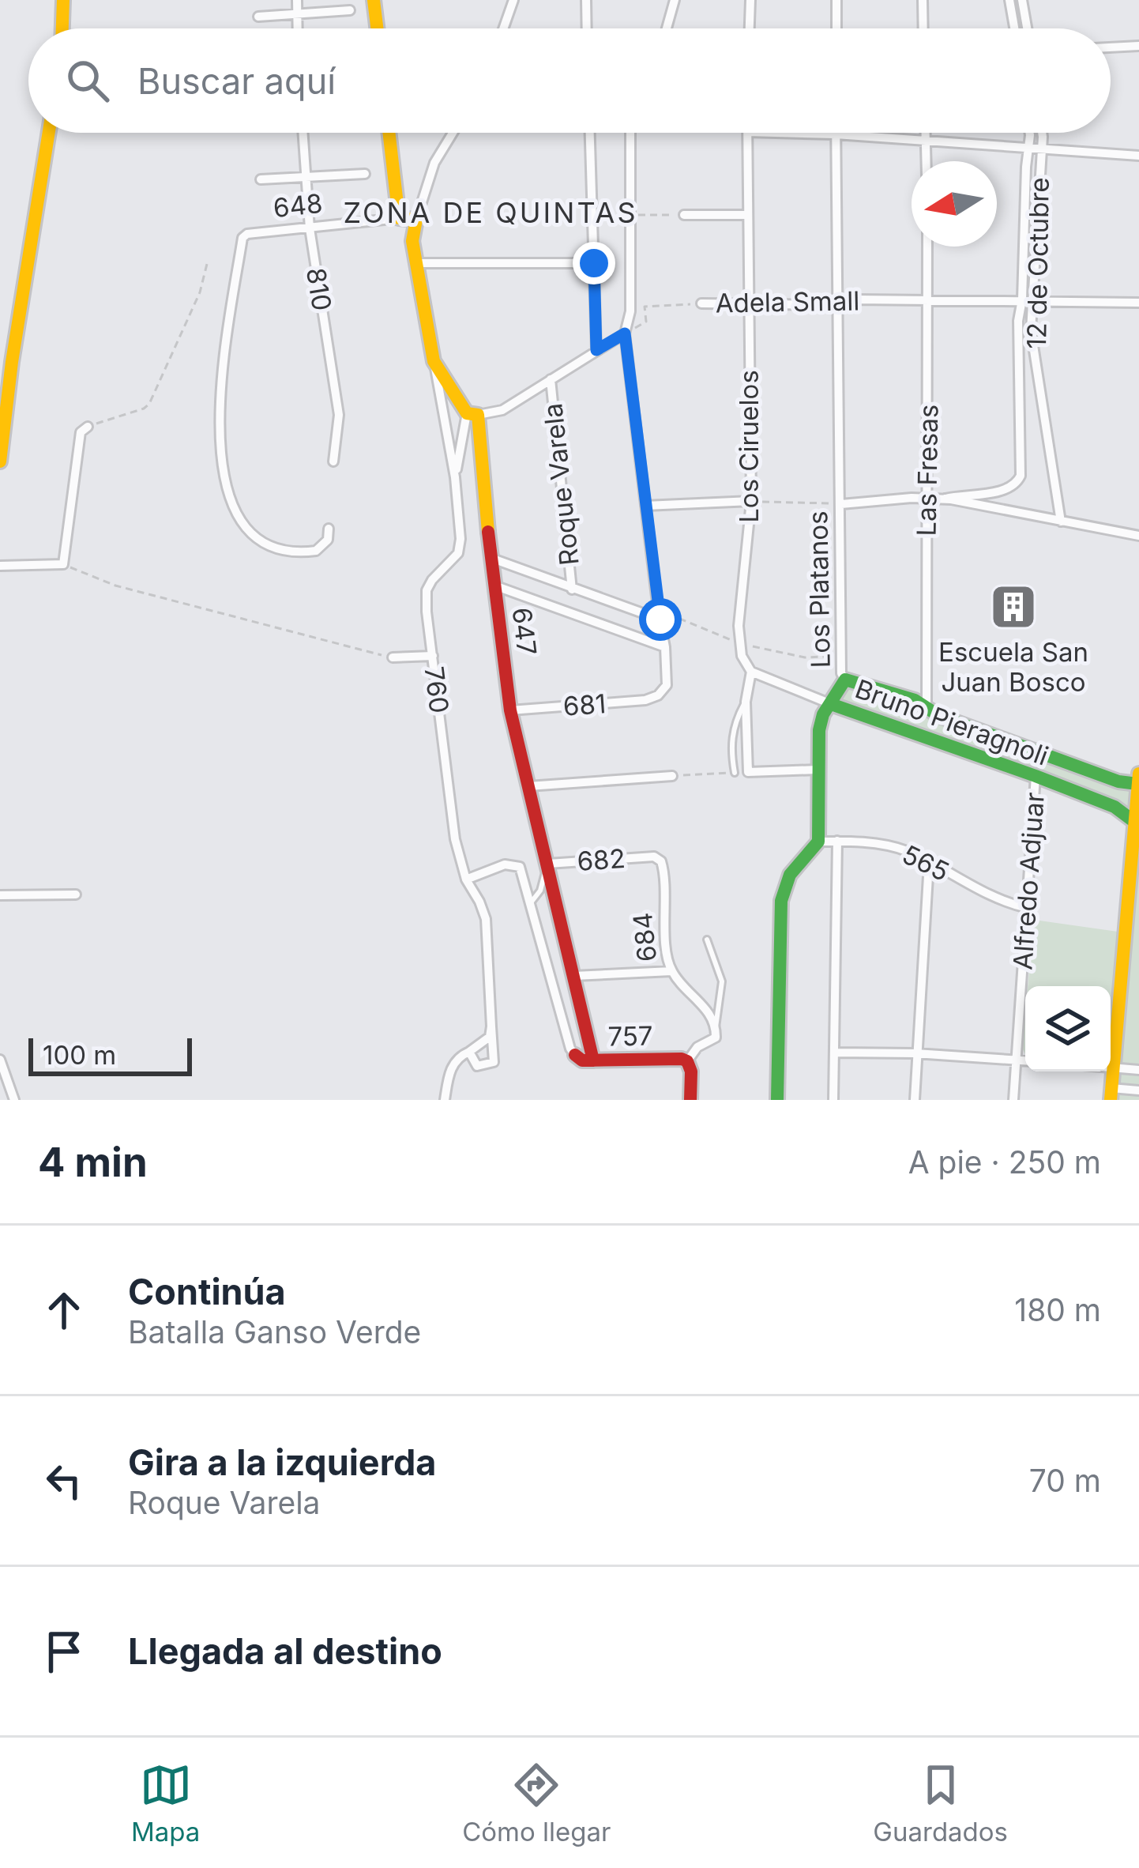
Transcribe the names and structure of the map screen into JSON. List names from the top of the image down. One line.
{"streets":{"street":["648","12 de Octubre","810","Adela Small","Los Ciruelos","Las Fresas","Roque Varela","Los Platanos","647","760","681","Bruno Pieragnoli","682","565","Alfredo Adjuar","684","757"]},"crossings":[["648","810"],["648","647"],["12 de Octubre","Adela Small"],["Adela Small","Los Ciruelos"],["Adela Small","Las Fresas"],["Adela Small","Los Platanos"],["Los Ciruelos","Bruno Pieragnoli"],["Las Fresas","Bruno Pieragnoli"],["Los Platanos","Bruno Pieragnoli"],["Los Platanos","565"],["647","760"],["647","681"],["647","682"],["647","757"],["Bruno Pieragnoli","Alfredo Adjuar"],["682","684"],["565","Alfredo Adjuar"]],"districts":["ZONA DE QUINTAS"],"places":{"building":["Escuela San Juan Bosco"]},"scale_bar":"100 m","north":"left","page":{"search":"Buscar aquí","scale":"100 m","heading":["4 min","A pie · 250 m"],"list":[["Continúa","Batalla Ganso Verde","180 m"],["Gira a la izquierda","Roque Varela","70 m"],"Llegada al destino"],"nav":["Mapa","Cómo llegar","Guardados"]}}
